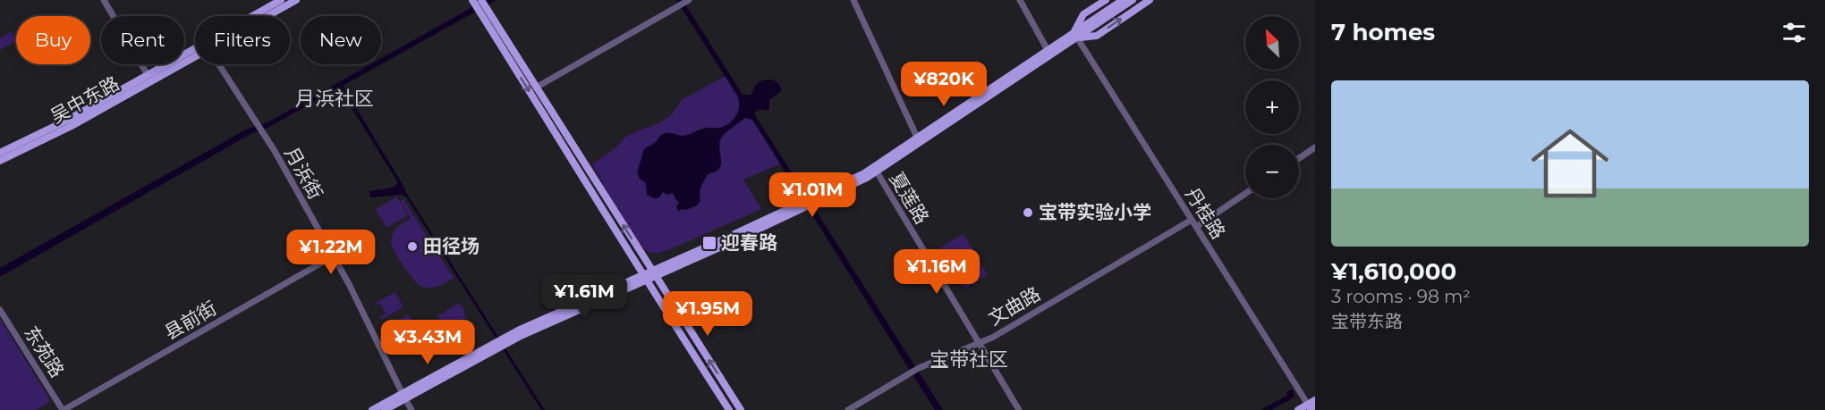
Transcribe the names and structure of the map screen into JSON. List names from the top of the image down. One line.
{"streets":{"main road":["吴中东路"],"street":["月浜街","夏莲路","丹桂路","文曲路","县前街","东苑路"]},"crossings":[["月浜街","县前街"],["夏莲路","文曲路"],["丹桂路","文曲路"],["县前街","东苑路"]],"districts":["月浜社区","宝带社区"],"places":{"other":["宝带实验小学","田径场"],"transit":["迎春路"]},"north":"top left","page":{"heading":"7 homes","map_buttons":["+","−"],"chip":["Buy","Rent","Filters","New"],"price":["¥820K","¥1.01M","¥1.22M","¥1.16M","¥1.61M","¥1.95M","¥3.43M"],"list":[{"name":"¥1,610,000","note":"3 rooms · 98 m² · 宝带东路"}]}}
